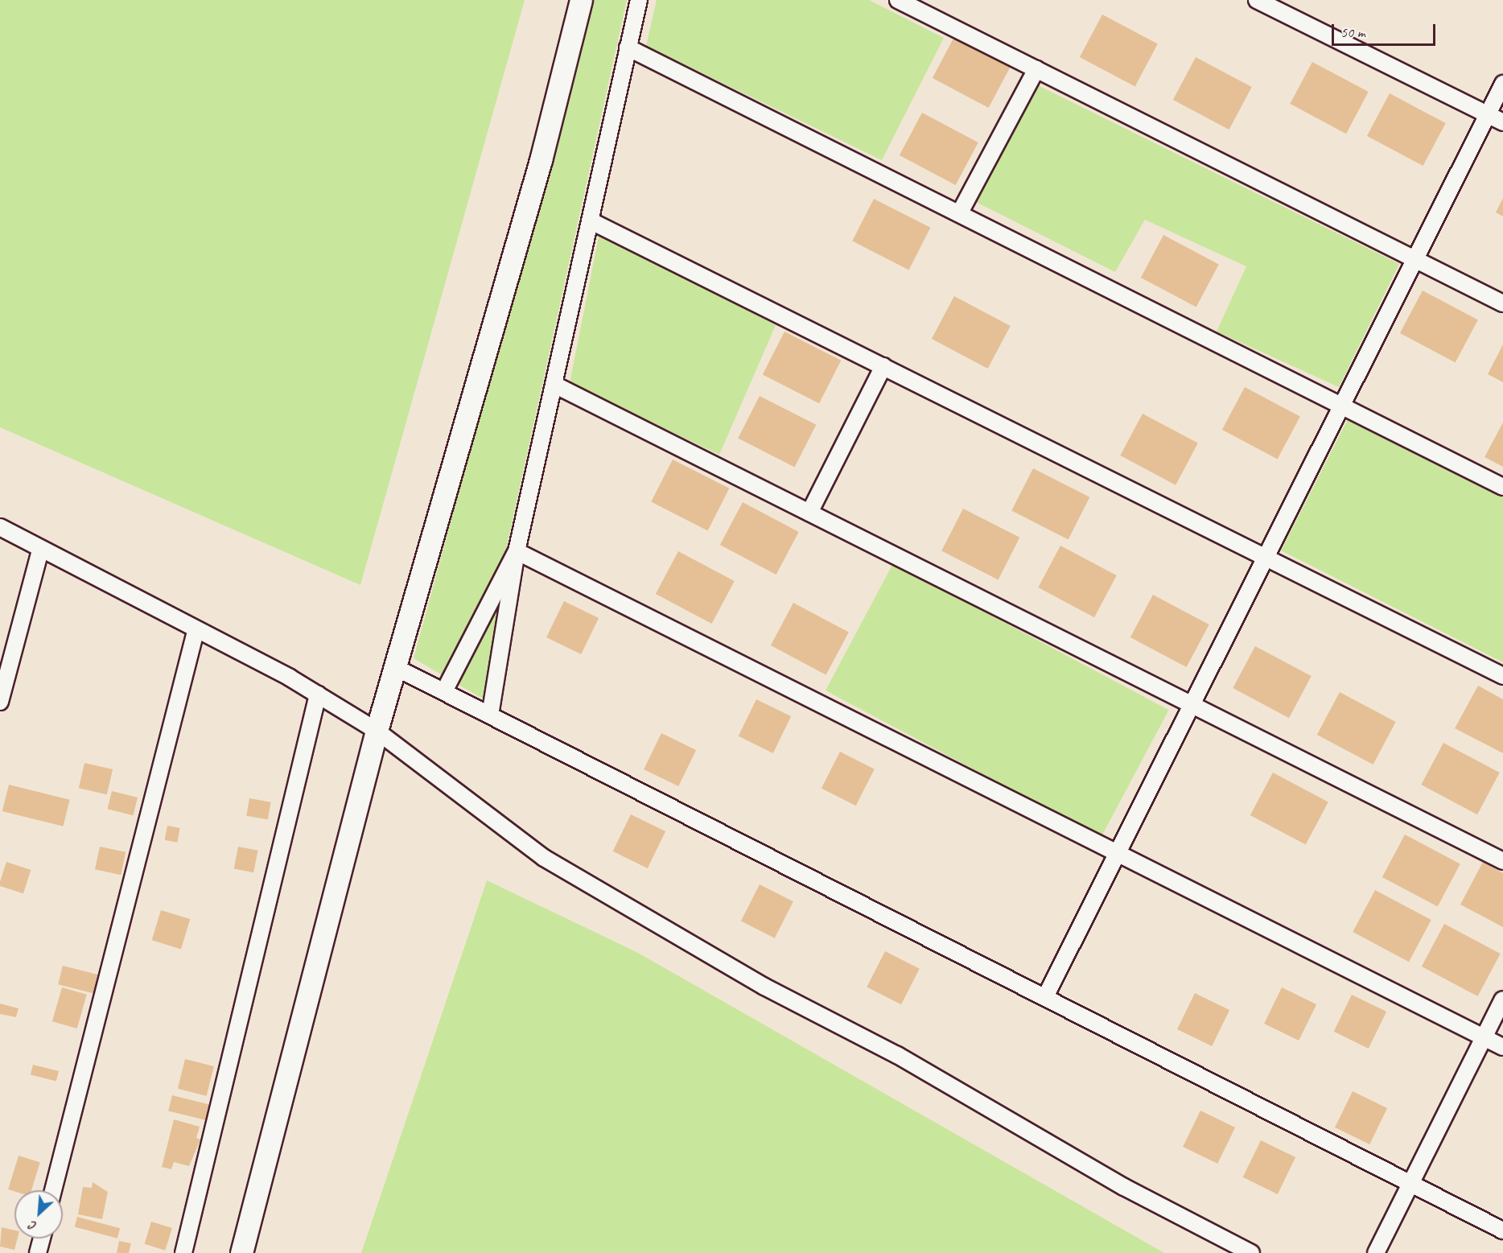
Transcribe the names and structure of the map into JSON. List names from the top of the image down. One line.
{"scale_bar":"50 m","north":"bottom left"}
